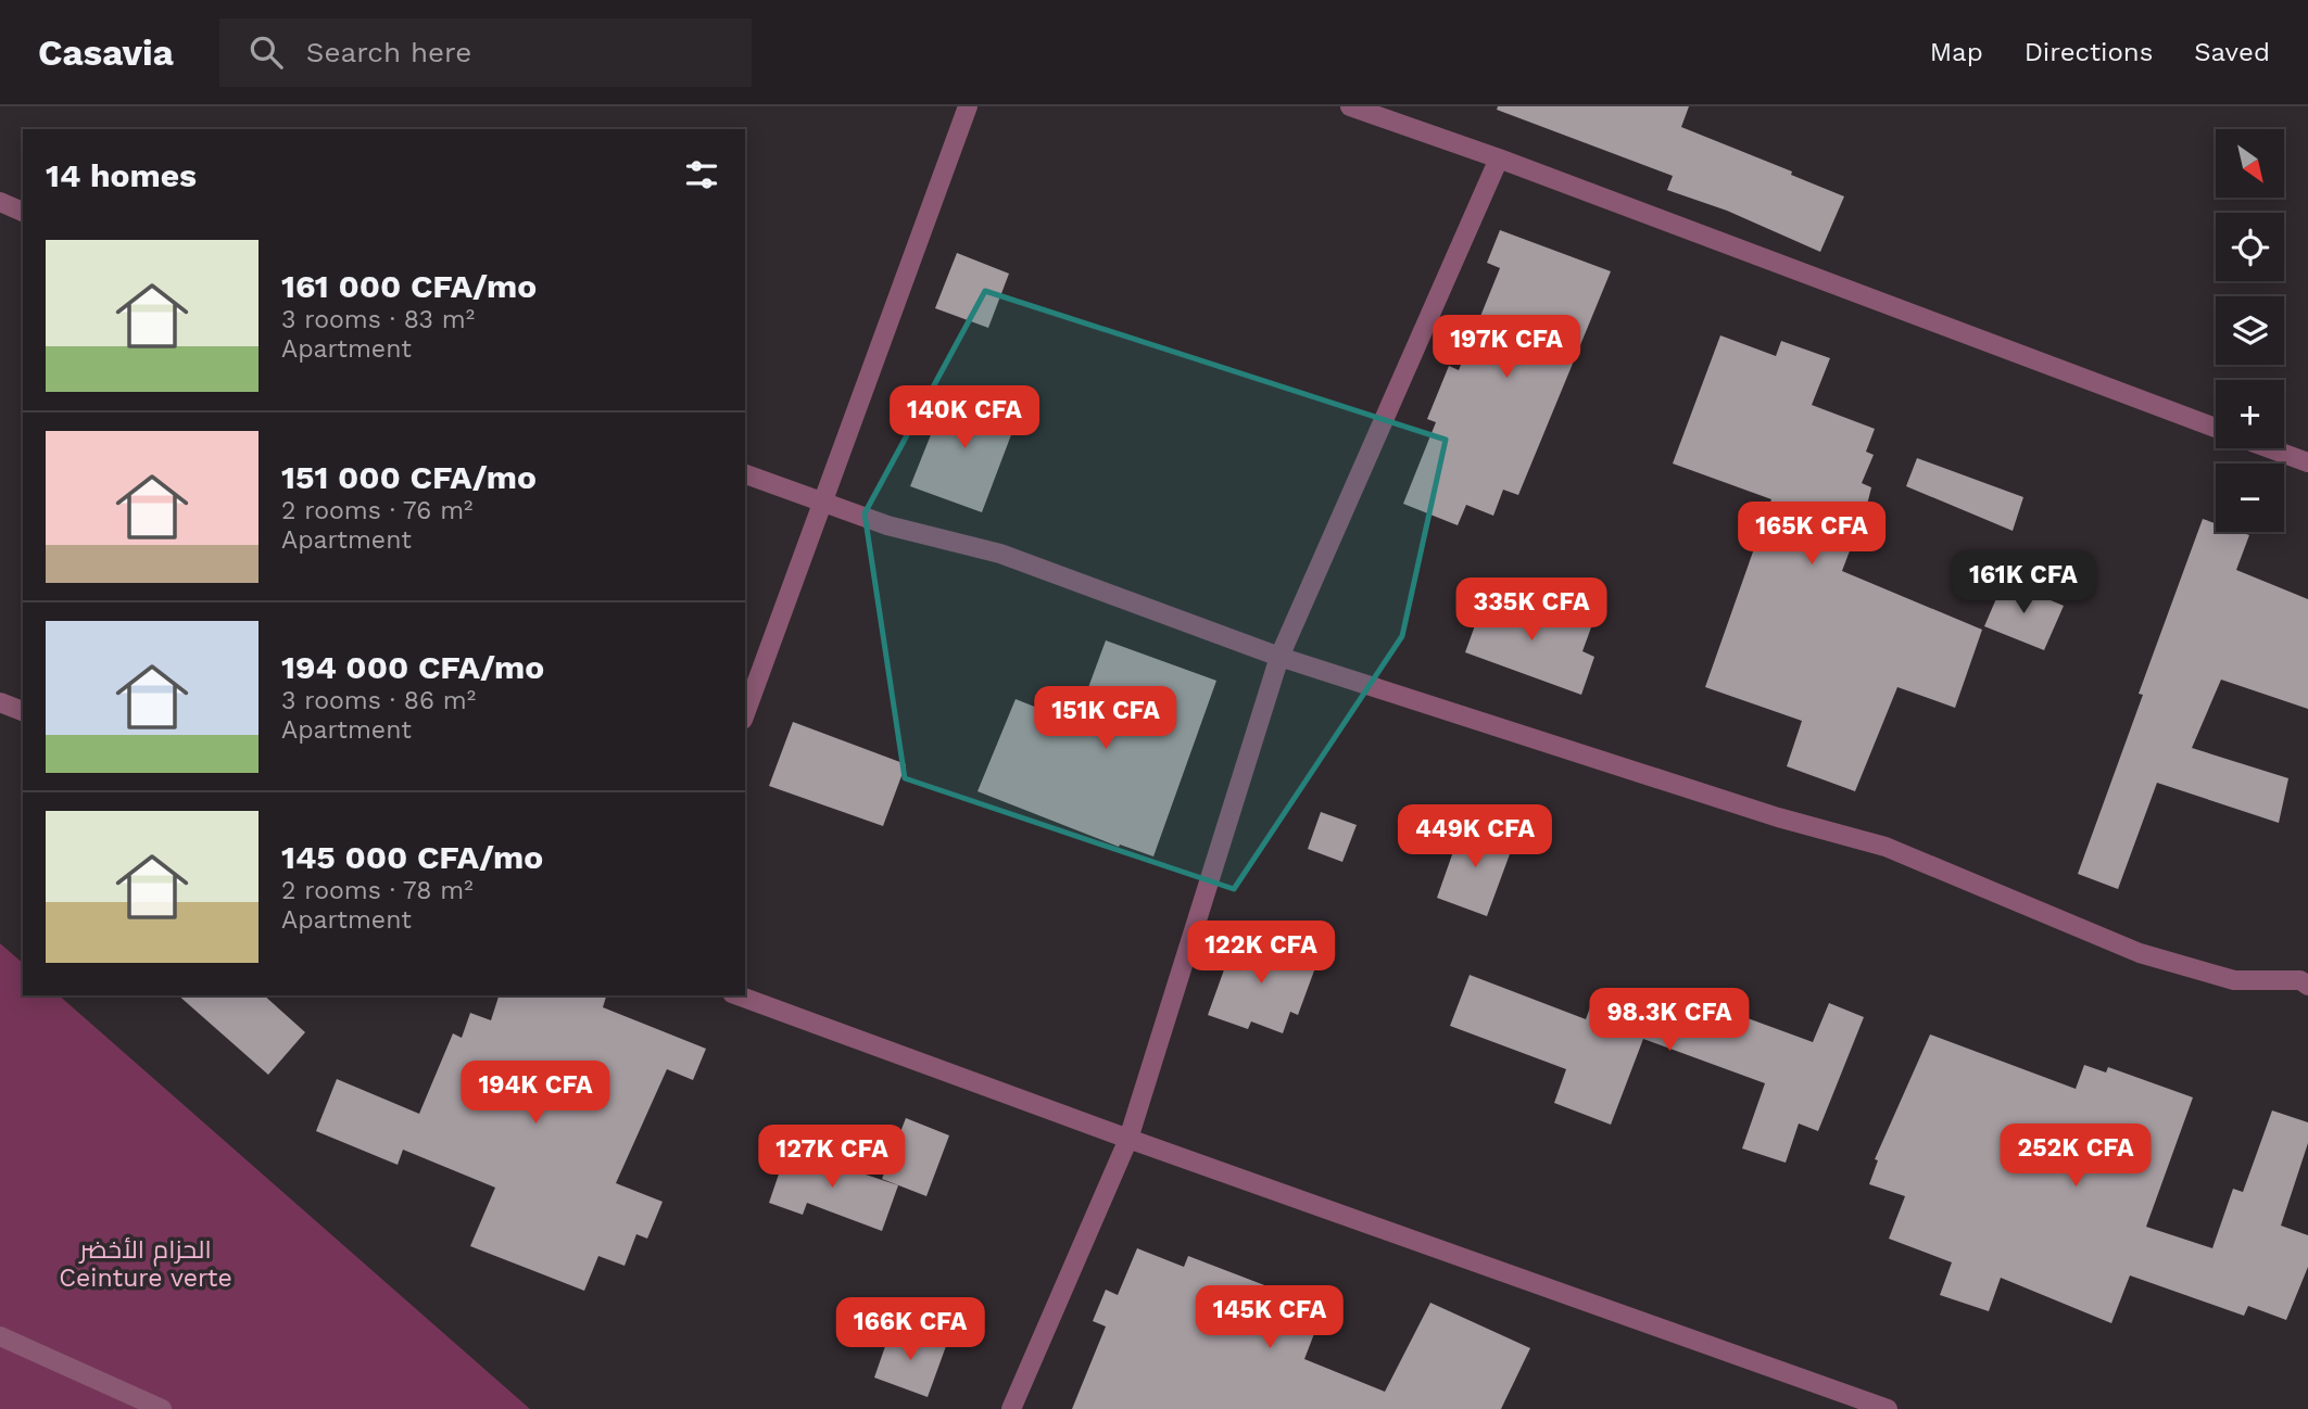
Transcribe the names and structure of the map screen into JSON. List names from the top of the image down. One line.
{"parks":["الحزام الأخضر Ceinture verte"],"north":"bottom right","page":{"header":"Casavia","search":"Search here","nav":["Map","Directions","Saved"],"map_buttons":["+","−"],"heading":"14 homes","list":[{"name":"161 000 CFA/mo","note":"3 rooms · 83 m² · Apartment"},{"name":"151 000 CFA/mo","note":"2 rooms · 76 m² · Apartment"},{"name":"194 000 CFA/mo","note":"3 rooms · 86 m² · Apartment"},{"name":"145 000 CFA/mo","note":"2 rooms · 78 m² · Apartment"}],"price":["197K CFA","140K CFA","165K CFA","161K CFA","335K CFA","151K CFA","449K CFA","122K CFA","98.3K CFA","194K CFA","252K CFA","127K CFA","145K CFA","166K CFA"]}}
